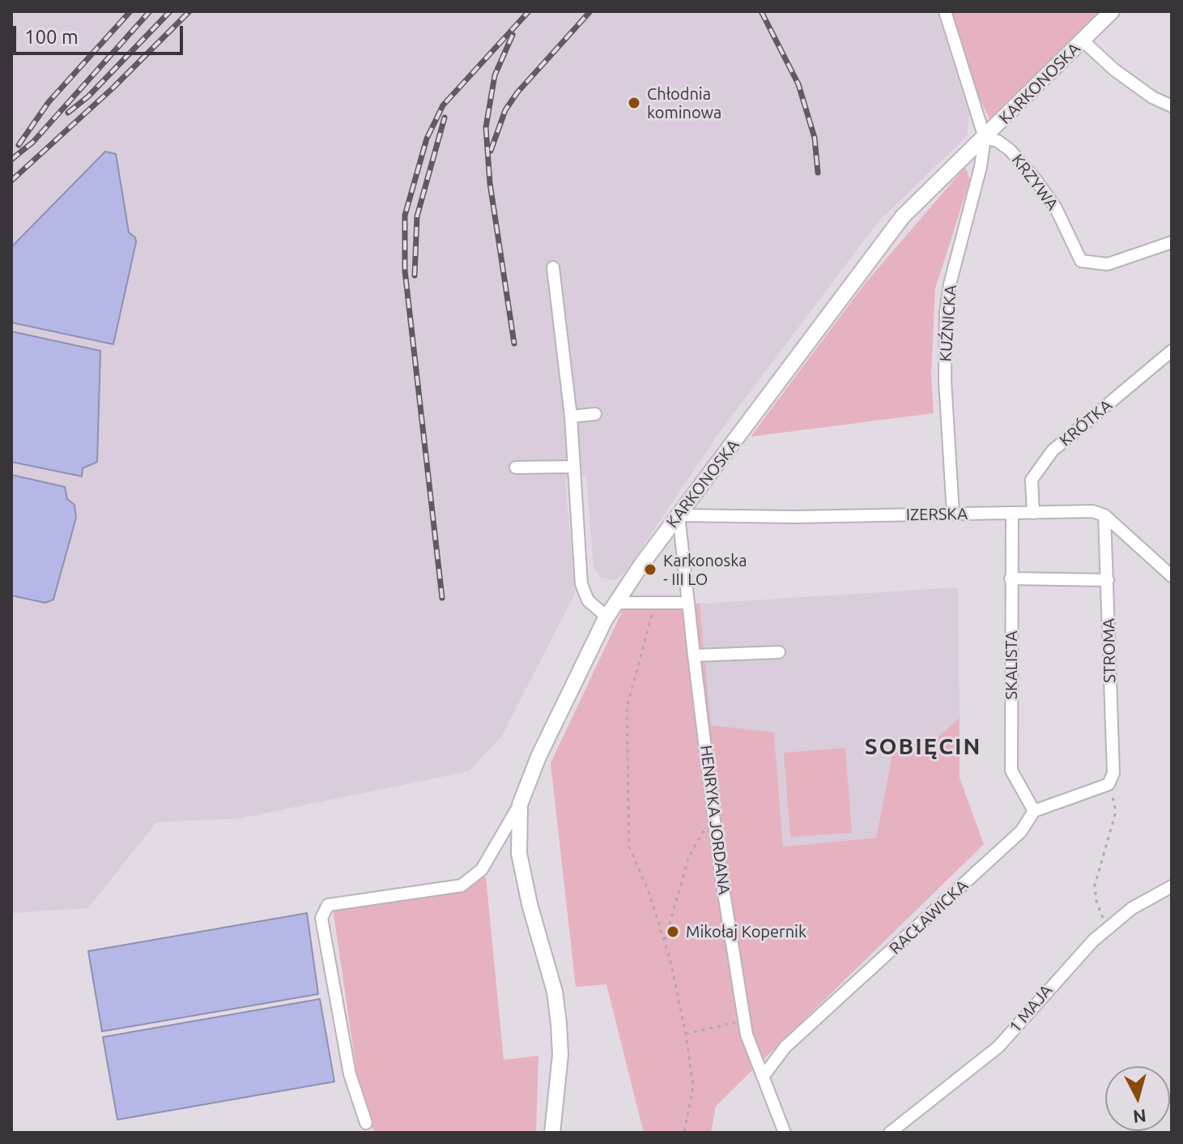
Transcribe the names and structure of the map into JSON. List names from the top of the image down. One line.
{"streets":{"main road":["KARKONOSKA"],"street":["KRZYWA","KUŹNICKA","KRÓTKA","IZERSKA","STROMA","SKALISTA","HENRYKA JORDANA","RACŁAWICKA","1 MAJA"]},"crossings":[["KARKONOSKA","KRZYWA"],["KARKONOSKA","KUŹNICKA"],["KARKONOSKA","IZERSKA"],["KARKONOSKA","HENRYKA JORDANA"],["KRZYWA","KUŹNICKA"],["KUŹNICKA","IZERSKA"],["KRÓTKA","IZERSKA"],["IZERSKA","STROMA"],["IZERSKA","SKALISTA"],["IZERSKA","HENRYKA JORDANA"],["STROMA","SKALISTA"],["STROMA","RACŁAWICKA"],["SKALISTA","RACŁAWICKA"],["HENRYKA JORDANA","RACŁAWICKA"]],"districts":["SOBIĘCIN"],"places":["Chłodnia kominowa","Karkonoska - III LO","Mikołaj Kopernik"],"scale_bar":"100 m","north":"bottom"}
